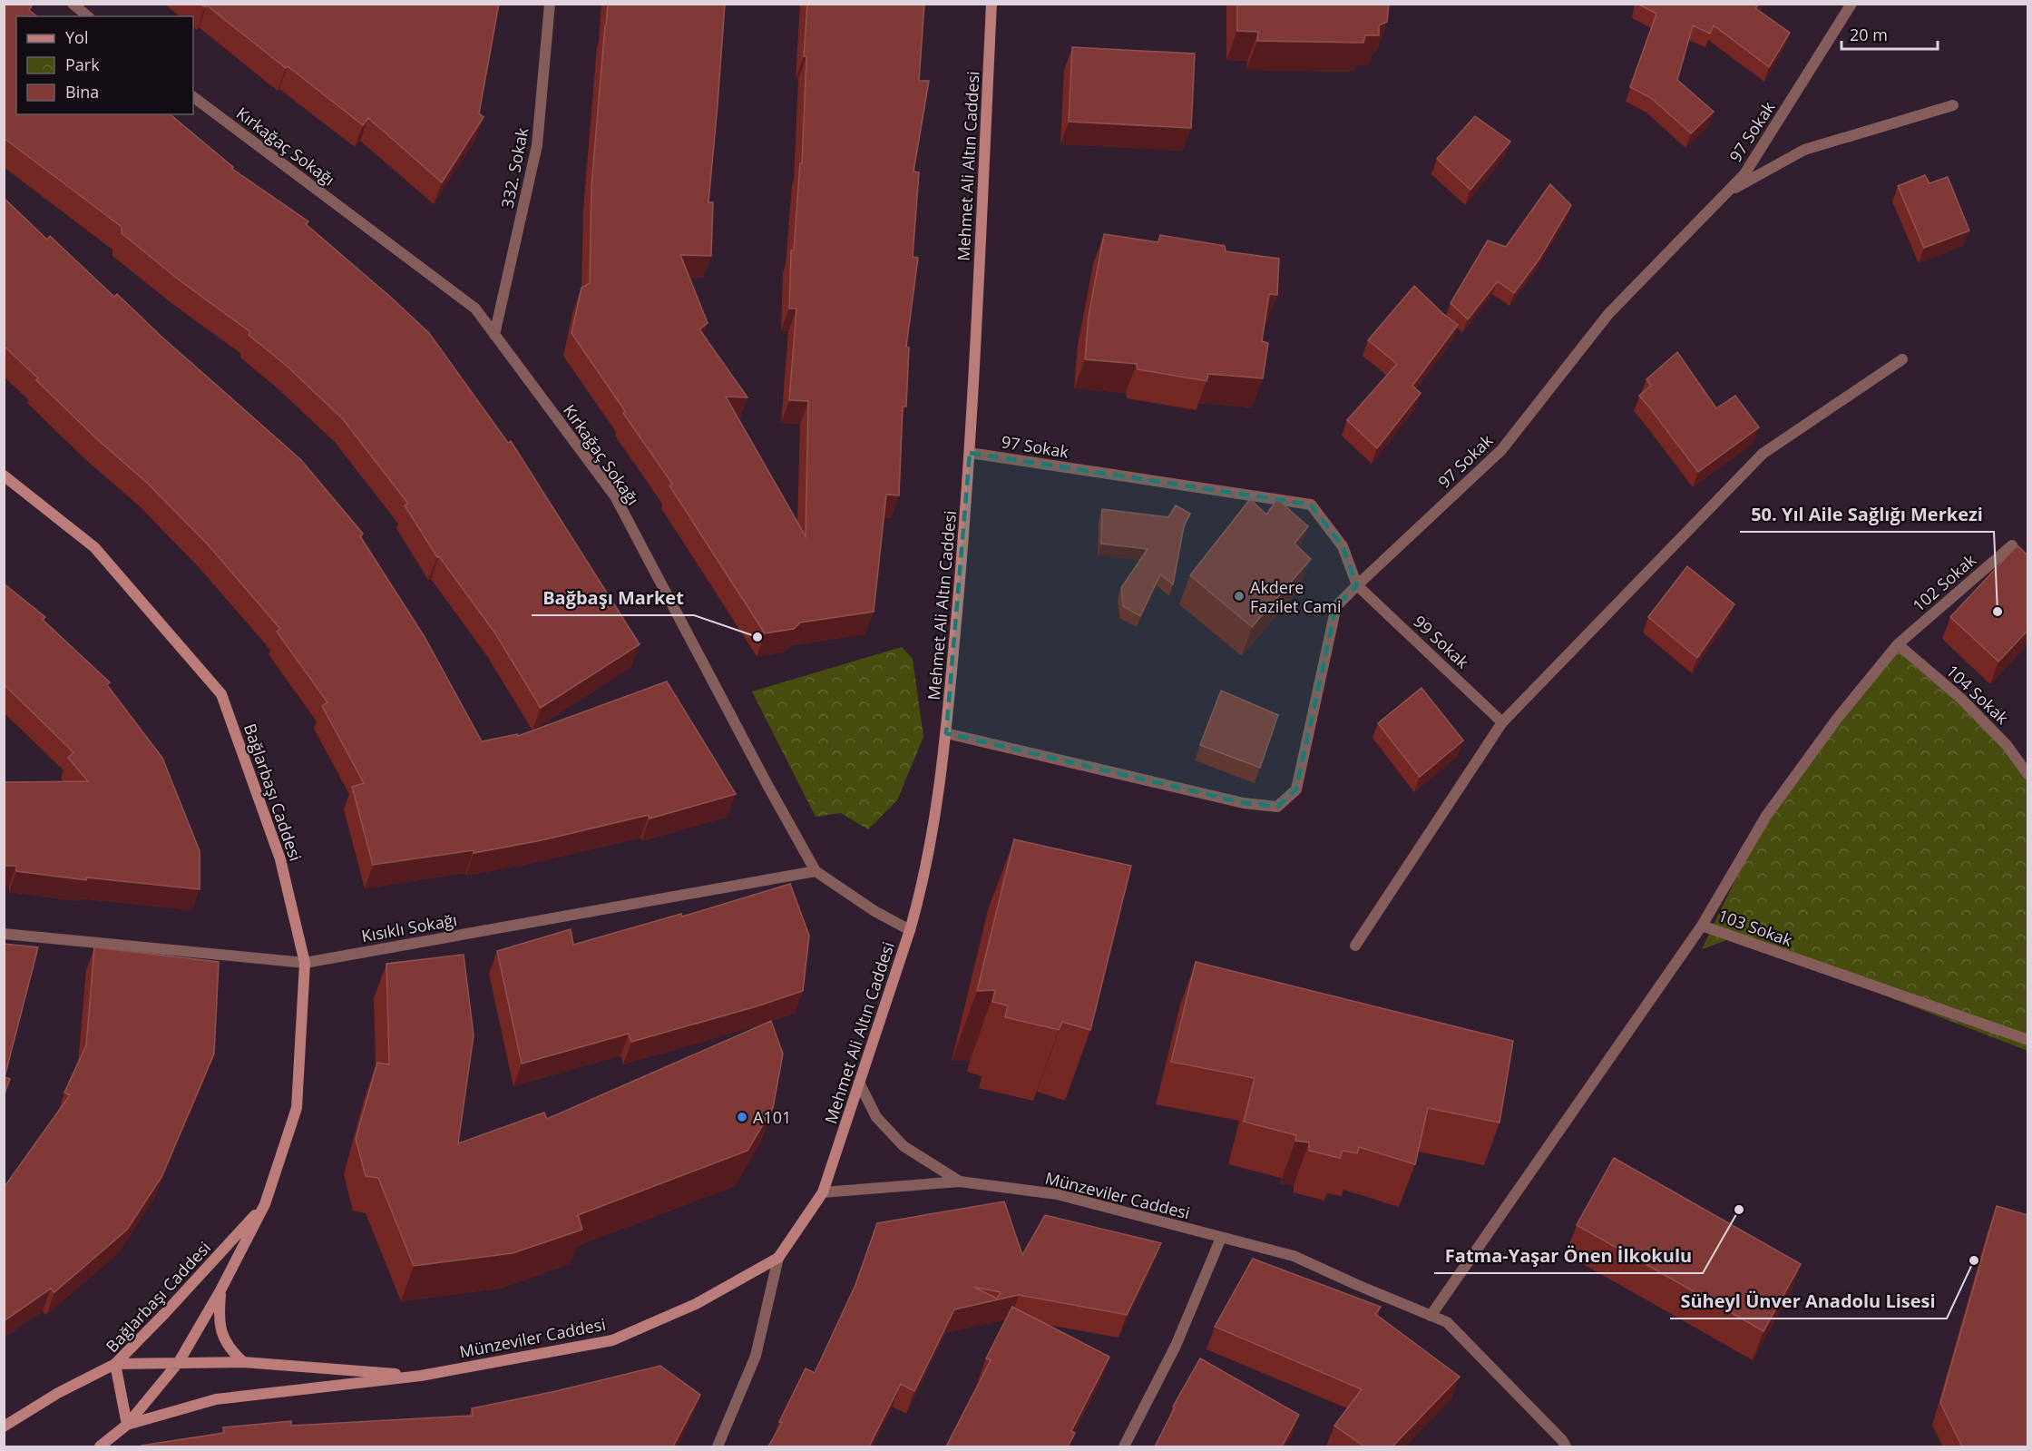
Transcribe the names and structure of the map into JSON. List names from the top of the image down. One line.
{"streets":{"street":["97 Sokak","Kırkağaç Sokağı","Mehmet Ali Altın Caddesi","332. Sokak","102 Sokak","99 Sokak","104 Sokak","Bağlarbaşı Caddesi","Kısıklı Sokağı","103 Sokak","Münzeviler Caddesi"]},"crossings":[["97 Sokak","Mehmet Ali Altın Caddesi"],["97 Sokak","99 Sokak"],["Kırkağaç Sokağı","Mehmet Ali Altın Caddesi"],["Kırkağaç Sokağı","332. Sokak"],["Kırkağaç Sokağı","Kısıklı Sokağı"],["Mehmet Ali Altın Caddesi","Münzeviler Caddesi"],["102 Sokak","104 Sokak"],["102 Sokak","103 Sokak"],["104 Sokak","103 Sokak"],["Bağlarbaşı Caddesi","Kısıklı Sokağı"],["Bağlarbaşı Caddesi","Münzeviler Caddesi"]],"places":["Akdere Fazilet Cami","50. Yıl Aile Sağlığı Merkezi","Bağbaşı Market","A101","Fatma-Yaşar Önen İlkokulu","Süheyl Ünver Anadolu Lisesi"],"legend":["Yol","Park","Bina"],"scale_bar":"20 m"}
